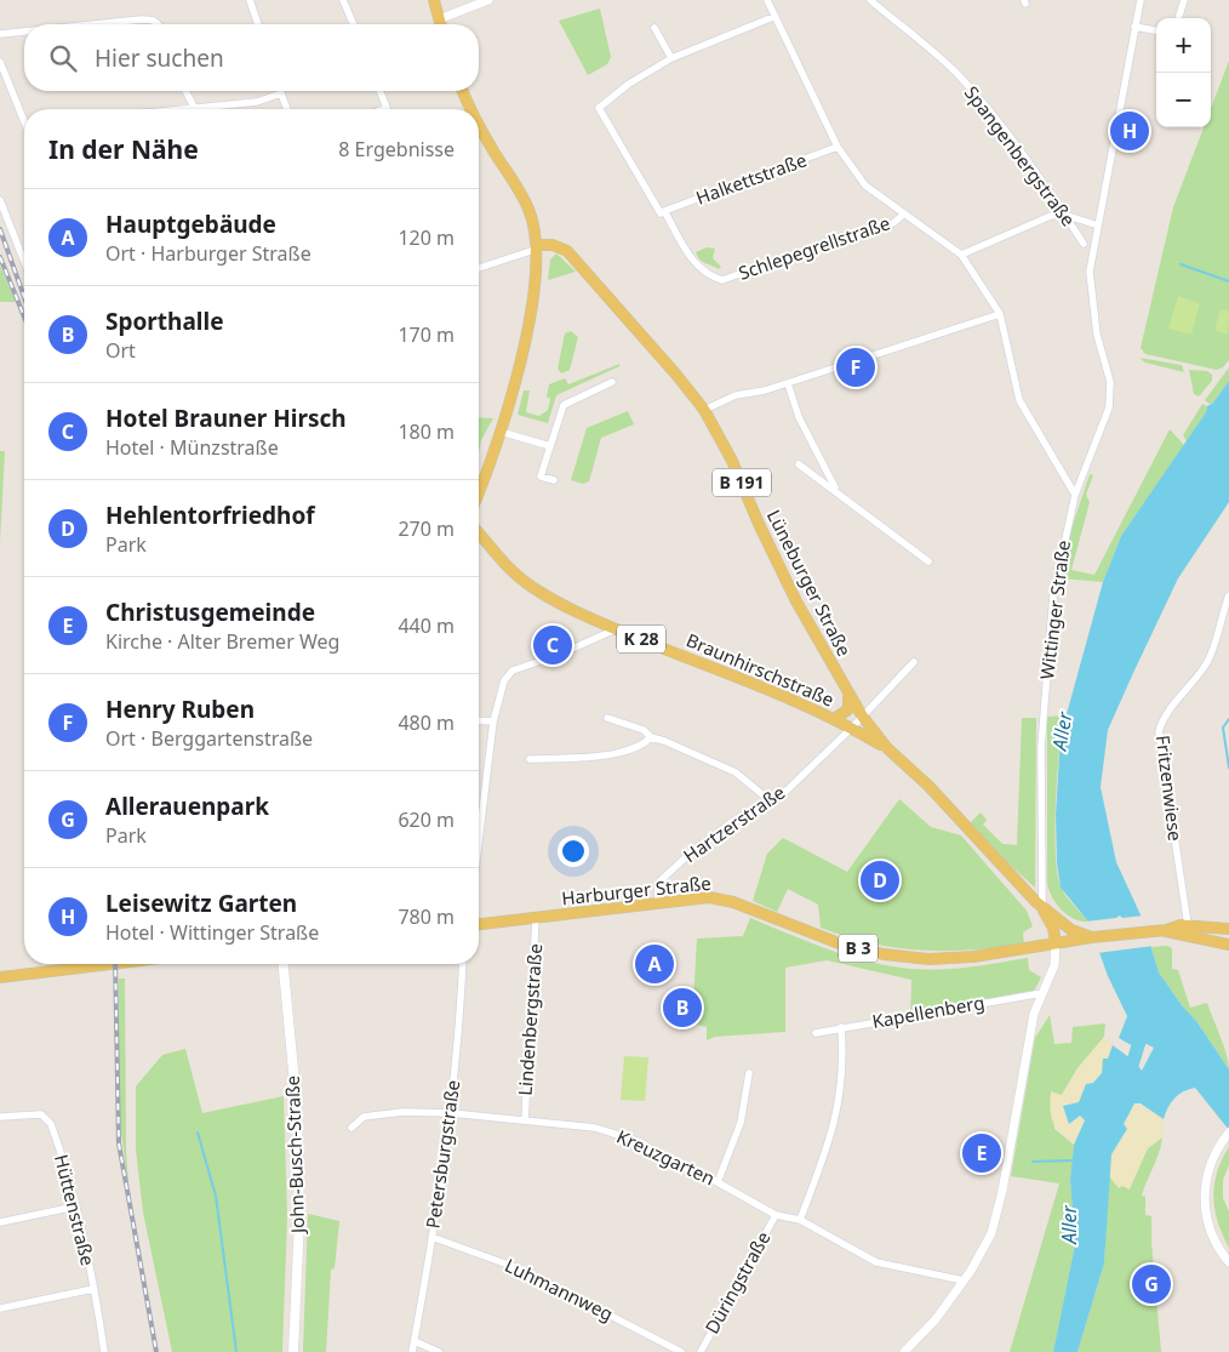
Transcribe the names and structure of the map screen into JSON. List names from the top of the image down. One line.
{"streets":{"main road":["B 191","Lüneburger Straße","K 28","Braunhirschstraße","Harburger Straße","B 3","John-Busch-Straße"],"street":["Spangenbergstraße","Halkettstraße","Schlepegrellstraße","Wittinger Straße","Fritzenwiese","Hartzerstraße","Kapellenberg","Lindenbergstraße","Petersburgstraße","Kreuzgarten","Hüttenstraße","Düringstraße","Luhmannweg"]},"crossings":[["Halkettstraße","Schlepegrellstraße"],["Schlepegrellstraße","Wittinger Straße"],["Lüneburger Straße","Wittinger Straße"],["Lüneburger Straße","Braunhirschstraße"],["Lüneburger Straße","Hartzerstraße"],["Lüneburger Straße","Harburger Straße"],["Braunhirschstraße","Hartzerstraße"],["Fritzenwiese","B 3"],["Hartzerstraße","Harburger Straße"],["Harburger Straße","B 3"],["Harburger Straße","Lindenbergstraße"],["Lindenbergstraße","Kreuzgarten"],["Petersburgstraße","Kreuzgarten"],["Petersburgstraße","Luhmannweg"],["Kreuzgarten","Düringstraße"]],"water":["Aller"],"page":{"map_buttons":["+","−"],"search":"Hier suchen","pins":["H","F","C","D","A","B","E","G"],"heading":["In der Nähe","8 Ergebnisse"],"list":[{"mark":"A","name":"Hauptgebäude","note":"Ort · Harburger Straße","value":"120 m"},{"mark":"B","name":"Sporthalle","note":"Ort","value":"170 m"},{"mark":"C","name":"Hotel Brauner Hirsch","note":"Hotel · Münzstraße","value":"180 m"},{"mark":"D","name":"Hehlentorfriedhof","note":"Park","value":"270 m"},{"mark":"E","name":"Christusgemeinde","note":"Kirche · Alter Bremer Weg","value":"440 m"},{"mark":"F","name":"Henry Ruben","note":"Ort · Berggartenstraße","value":"480 m"},{"mark":"G","name":"Allerauenpark","note":"Park","value":"620 m"},{"mark":"H","name":"Leisewitz Garten","note":"Hotel · Wittinger Straße","value":"780 m"}]}}
